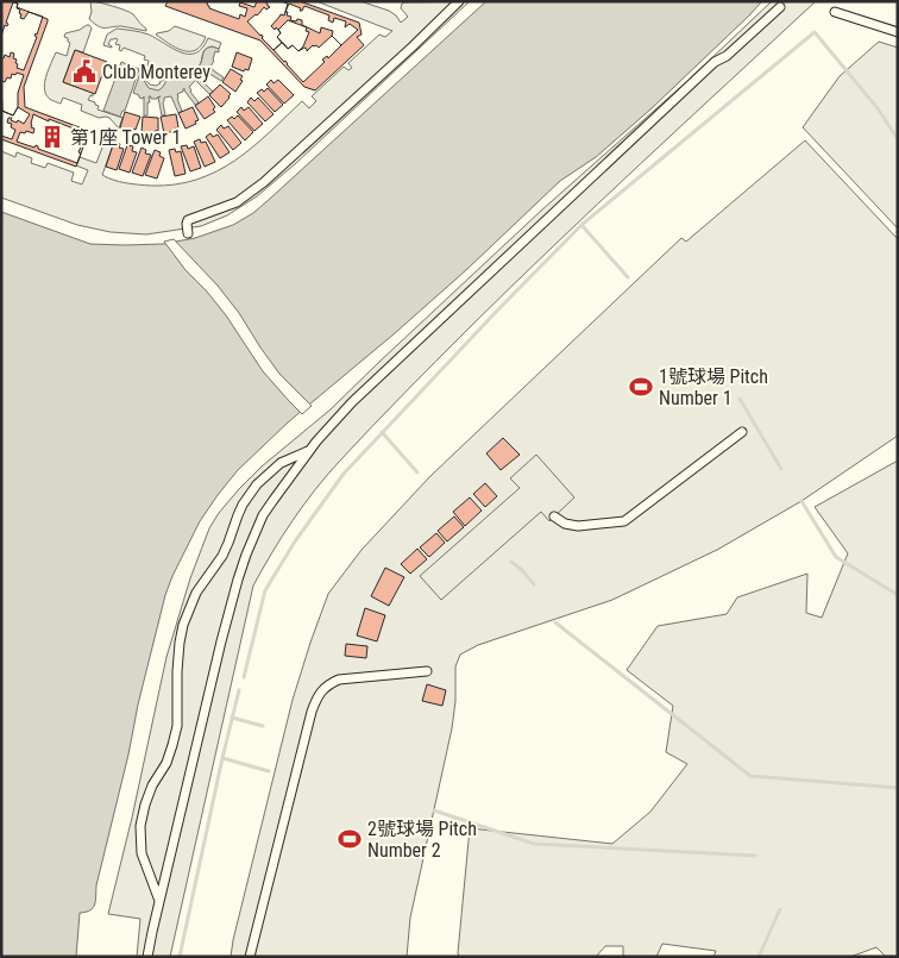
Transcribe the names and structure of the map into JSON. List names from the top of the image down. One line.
{"places":{"public building":["Club Monterey"],"building":["第1座 Tower 1"],"sports":["1號球場 Pitch Number 1","2號球場 Pitch Number 2"]}}
